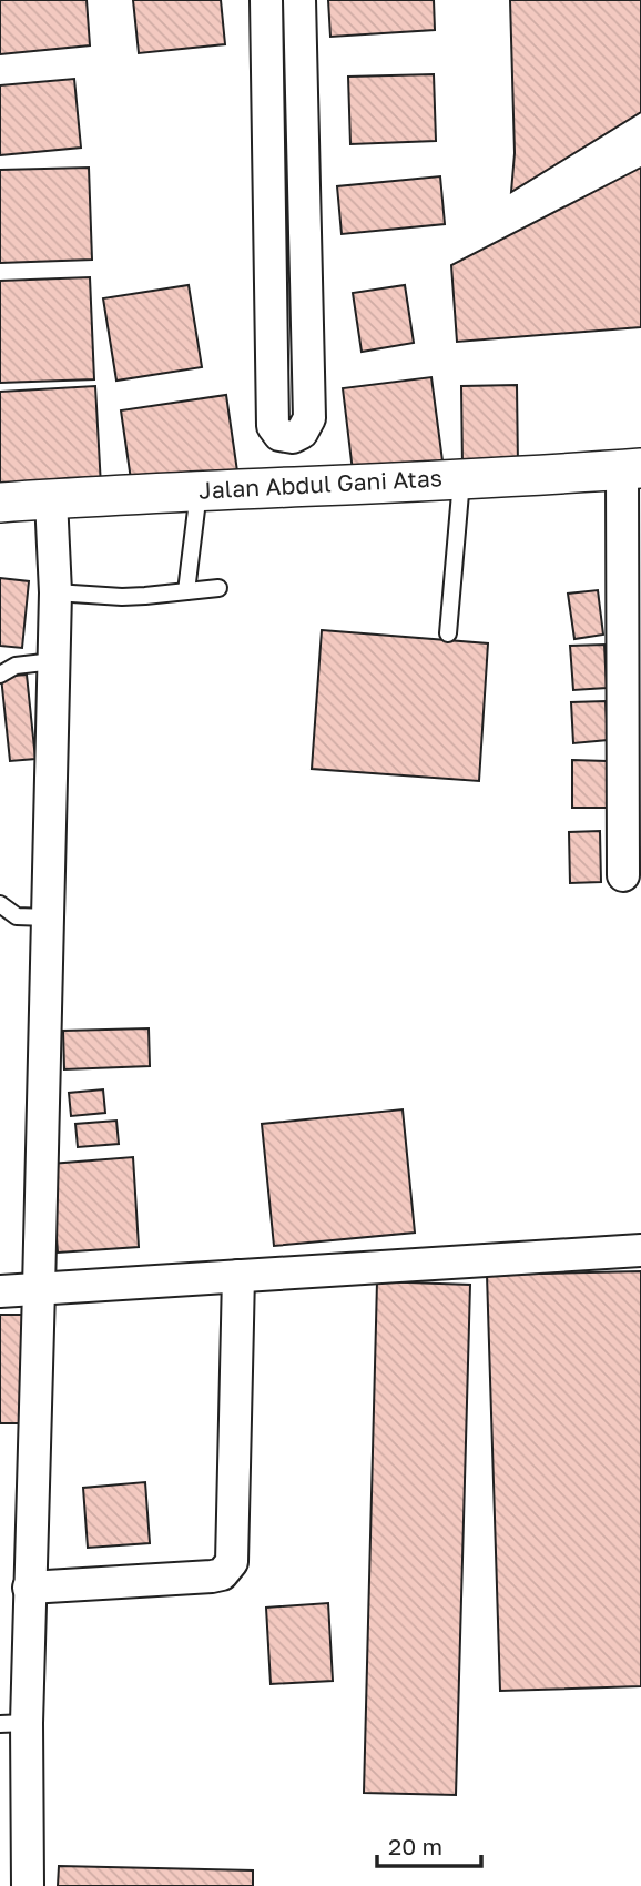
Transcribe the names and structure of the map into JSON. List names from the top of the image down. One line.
{"streets":{"street":["Jalan Abdul Gani Atas"]},"scale_bar":"20 m"}
